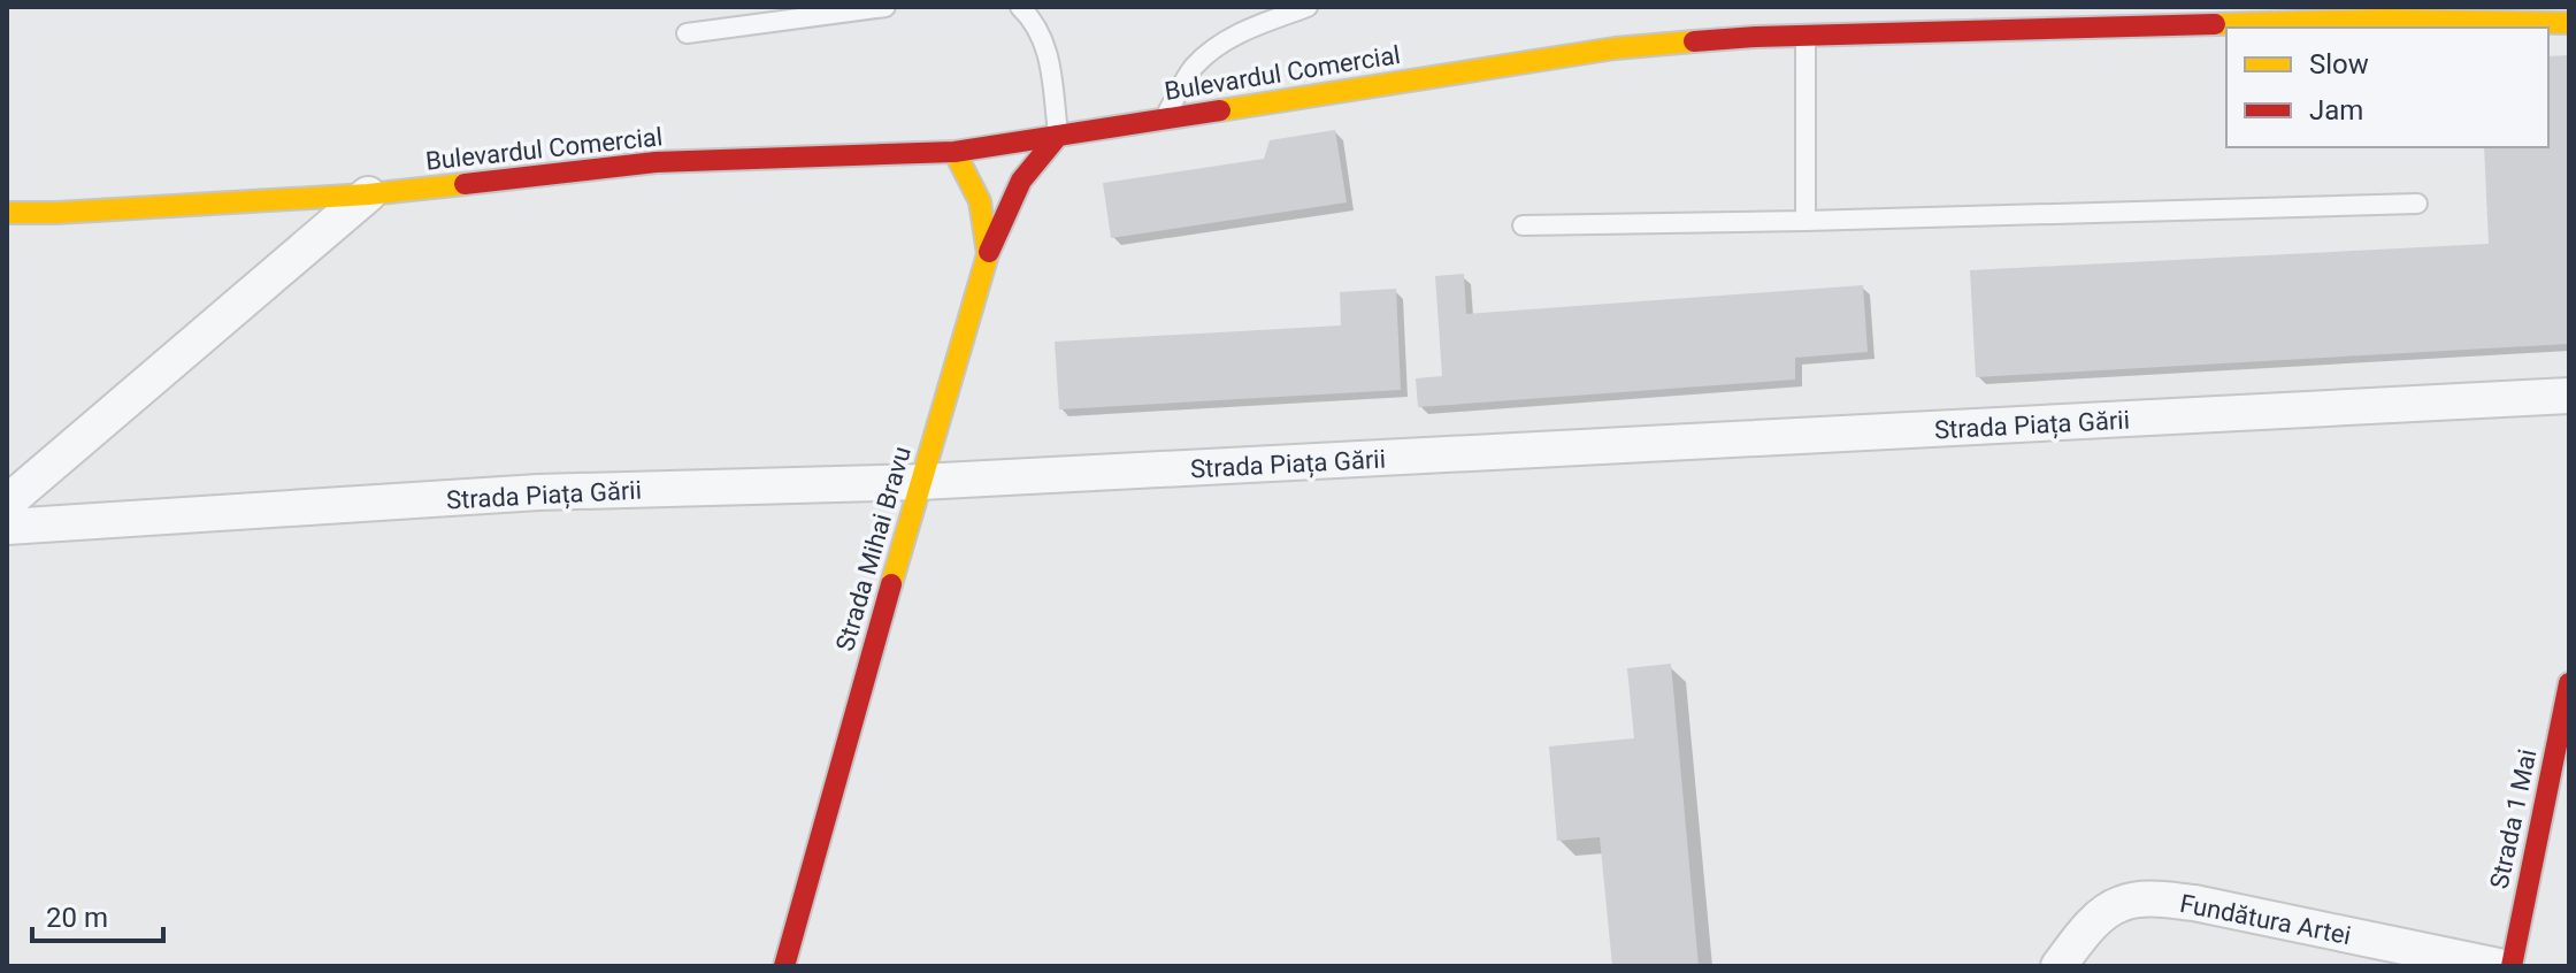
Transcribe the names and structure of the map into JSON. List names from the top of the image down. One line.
{"streets":{"main road":["Bulevardul Comercial","Strada Mihai Bravu","Strada 1 Mai"],"street":["Strada Piața Gării","Fundătura Artei"]},"crossings":[["Bulevardul Comercial","Strada Mihai Bravu"],["Strada Piața Gării","Strada Mihai Bravu"]],"legend":["Slow","Jam"],"scale_bar":"20 m"}
